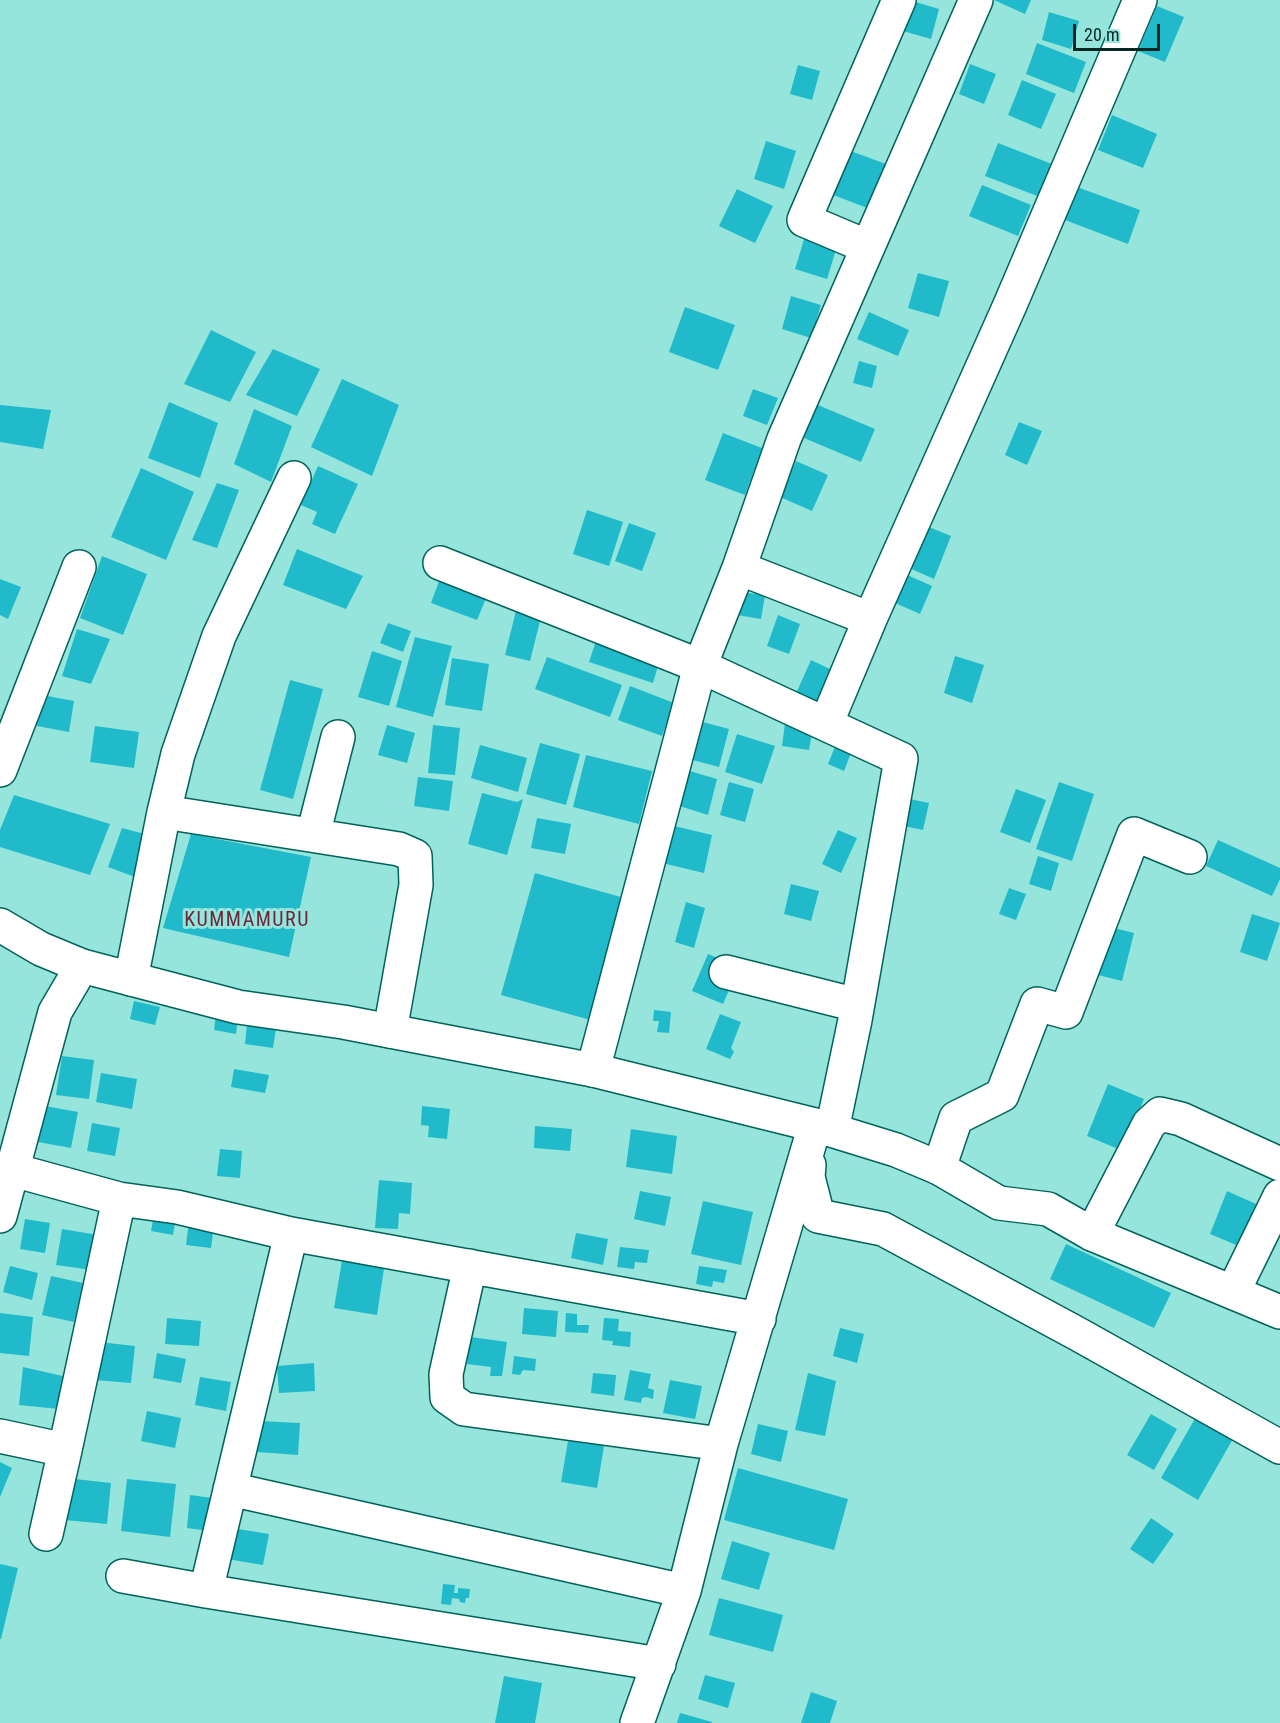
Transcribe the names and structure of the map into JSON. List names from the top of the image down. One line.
{"districts":["KUMMAMURU"],"scale_bar":"20 m"}
